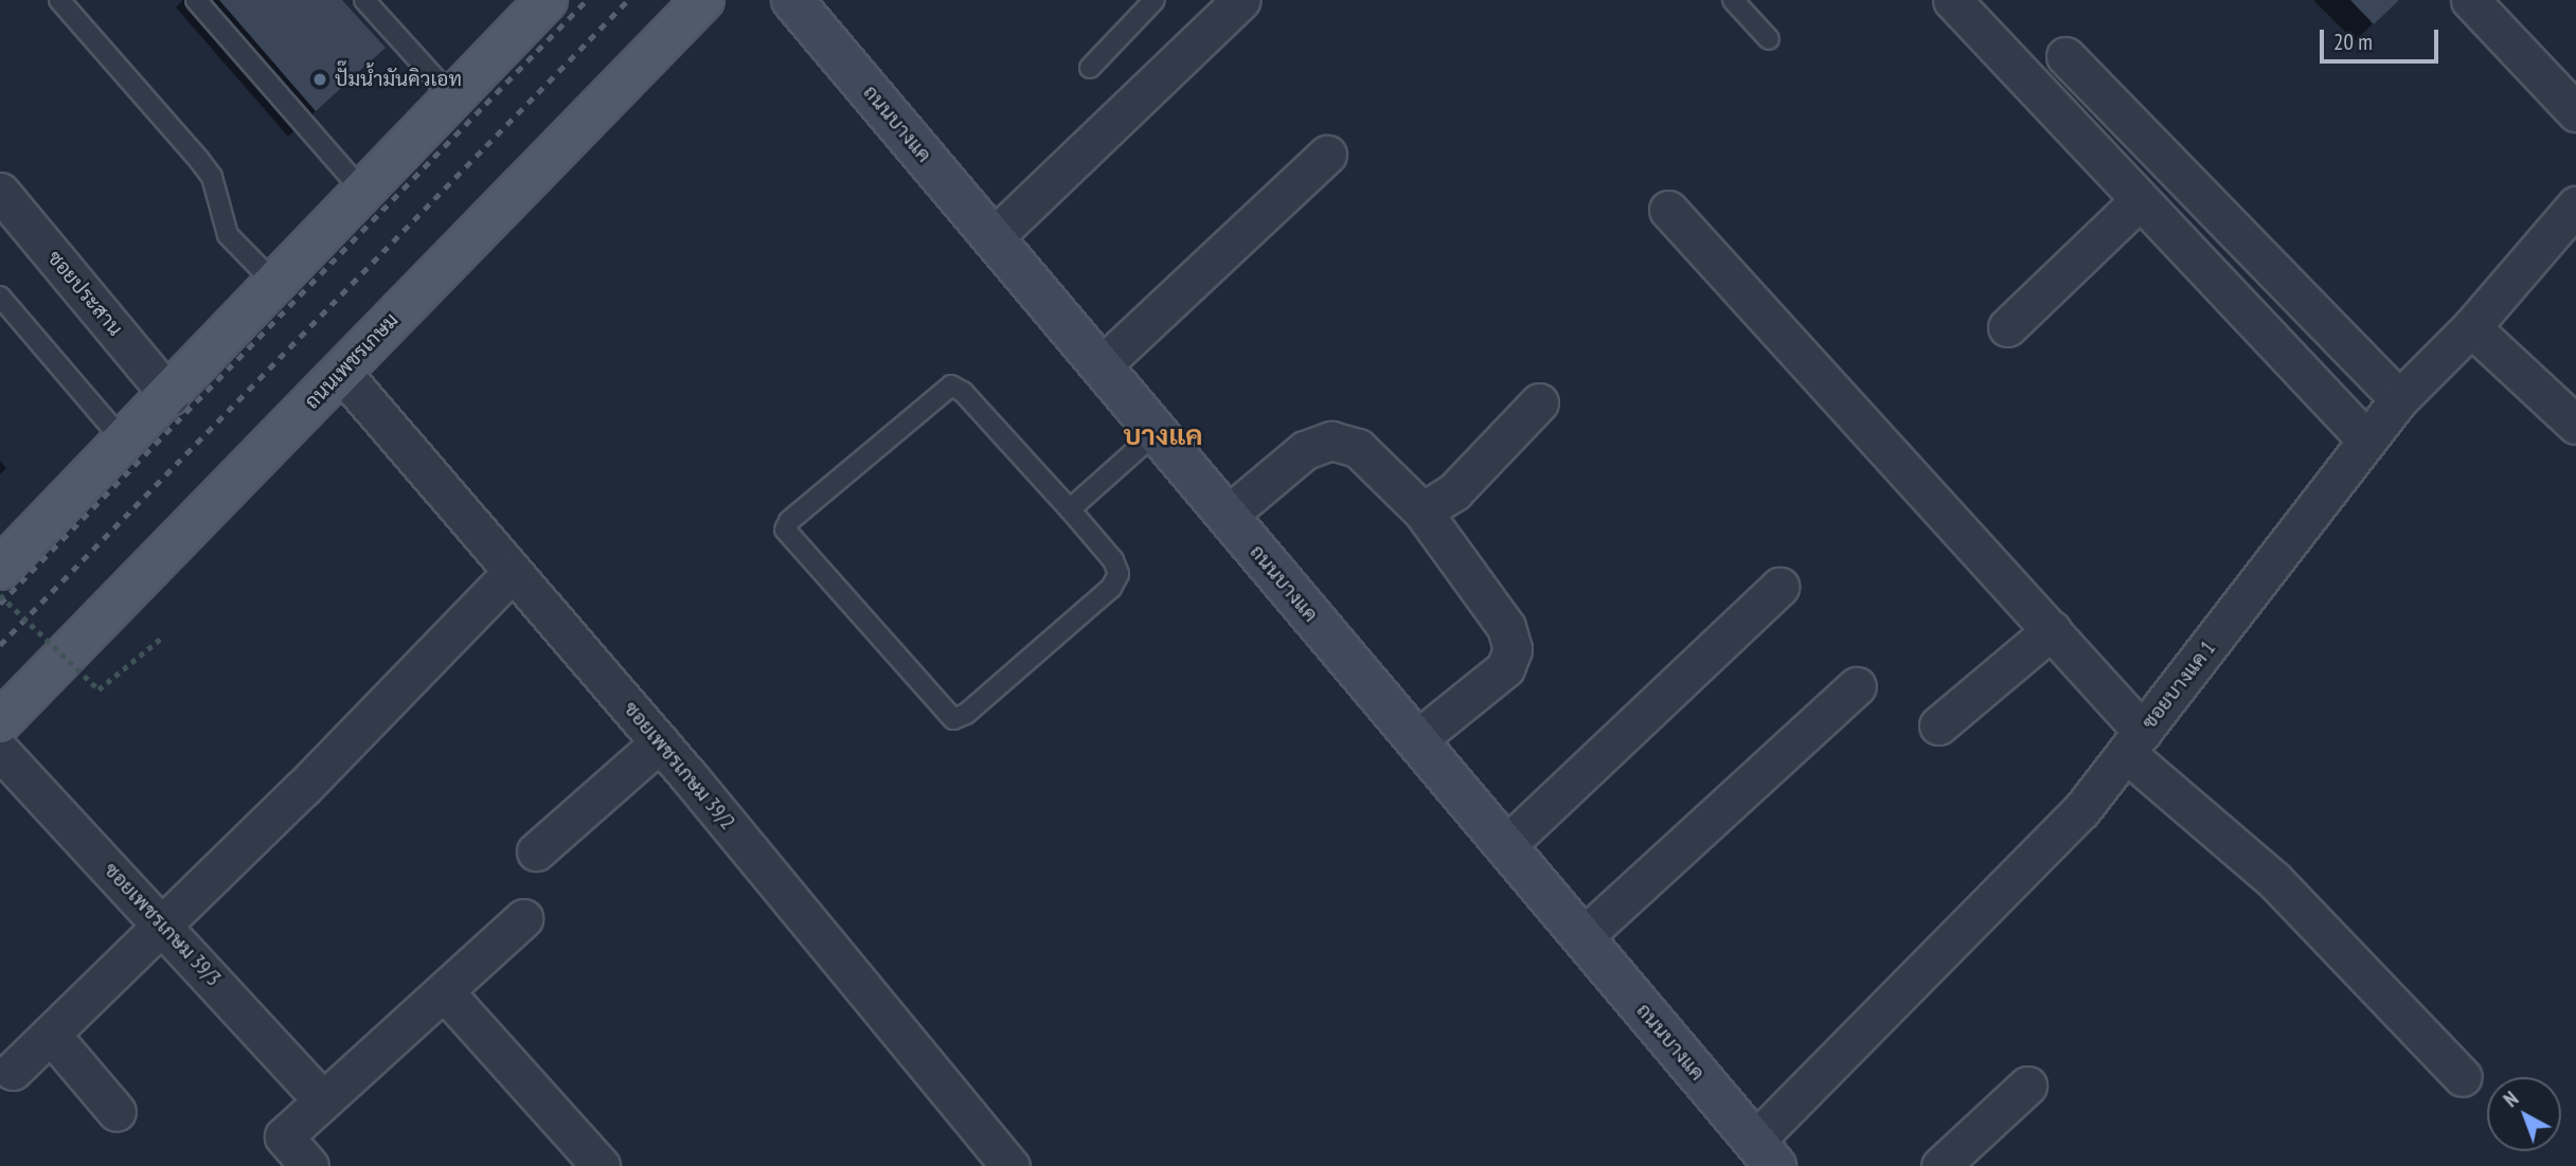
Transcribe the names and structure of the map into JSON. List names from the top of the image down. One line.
{"streets":{"main road":["ถนนบางแค","ถนนเพชรเกษม"],"street":["ซอยประสาน","ซอยบางแค 1","ซอยเพชรเกษม 39/2","ซอยเพชรเกษม 39/3"]},"crossings":[["ถนนบางแค","ซอยบางแค 1"],["ถนนเพชรเกษม","ซอยเพชรเกษม 39/2"]],"districts":["บางแค"],"places":["ปั๊มน้ำมันคิวเอท"],"scale_bar":"20 m","north":"top left"}
